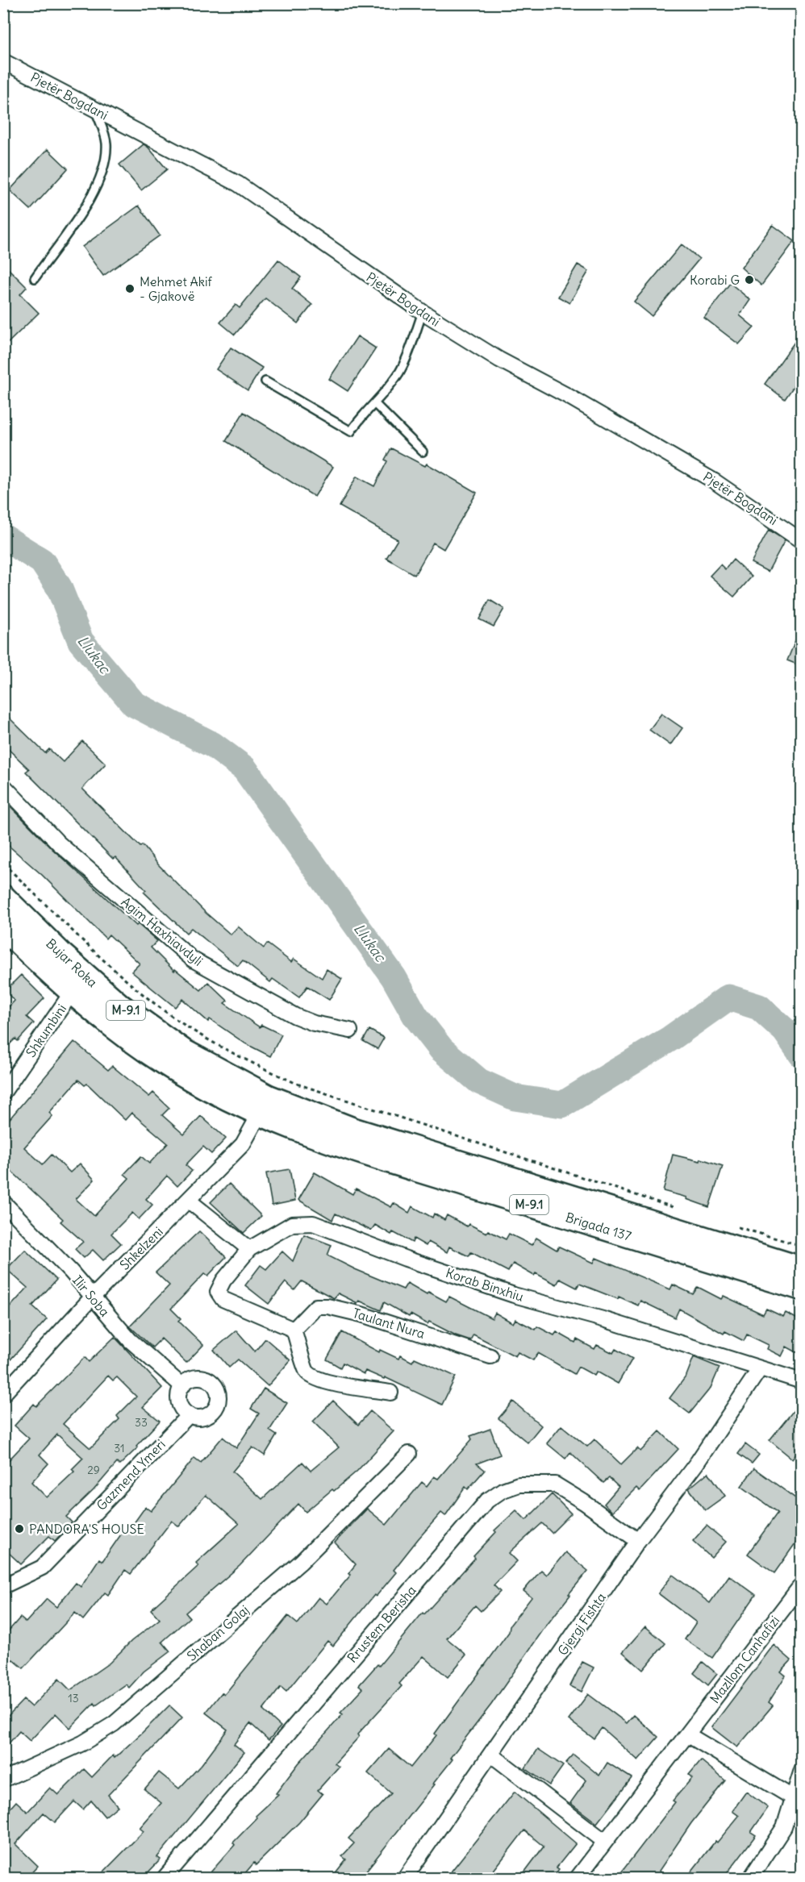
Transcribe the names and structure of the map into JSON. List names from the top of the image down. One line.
{"streets":{"main road":["Bujar Roka","M-9.1","Brigada 137"],"street":["Pjetër Bogdani","Agim Haxhiavdyli","Shkumbini","Shkelzeni","Korab Binxhiu","Ilir Soba","Taulant Nura","Gazmend Ymeri","Rrustem Berisha","Gjergj Fishta","Shaban Golaj","Mazllom Canhafizi"]},"crossings":[["Bujar Roka","Shkumbini"],["Bujar Roka","Brigada 137"],["Bujar Roka","Shkelzeni"],["Brigada 137","Shkelzeni"],["Shkelzeni","Ilir Soba"],["Korab Binxhiu","Gjergj Fishta"],["Ilir Soba","Gazmend Ymeri"],["Rrustem Berisha","Gjergj Fishta"]],"water":["Llukac"],"places":["Korabi G","Mehmet Akif - Gjakovë","PANDORA'S HOUSE"],"house_numbers":["33","31","29","13"]}
